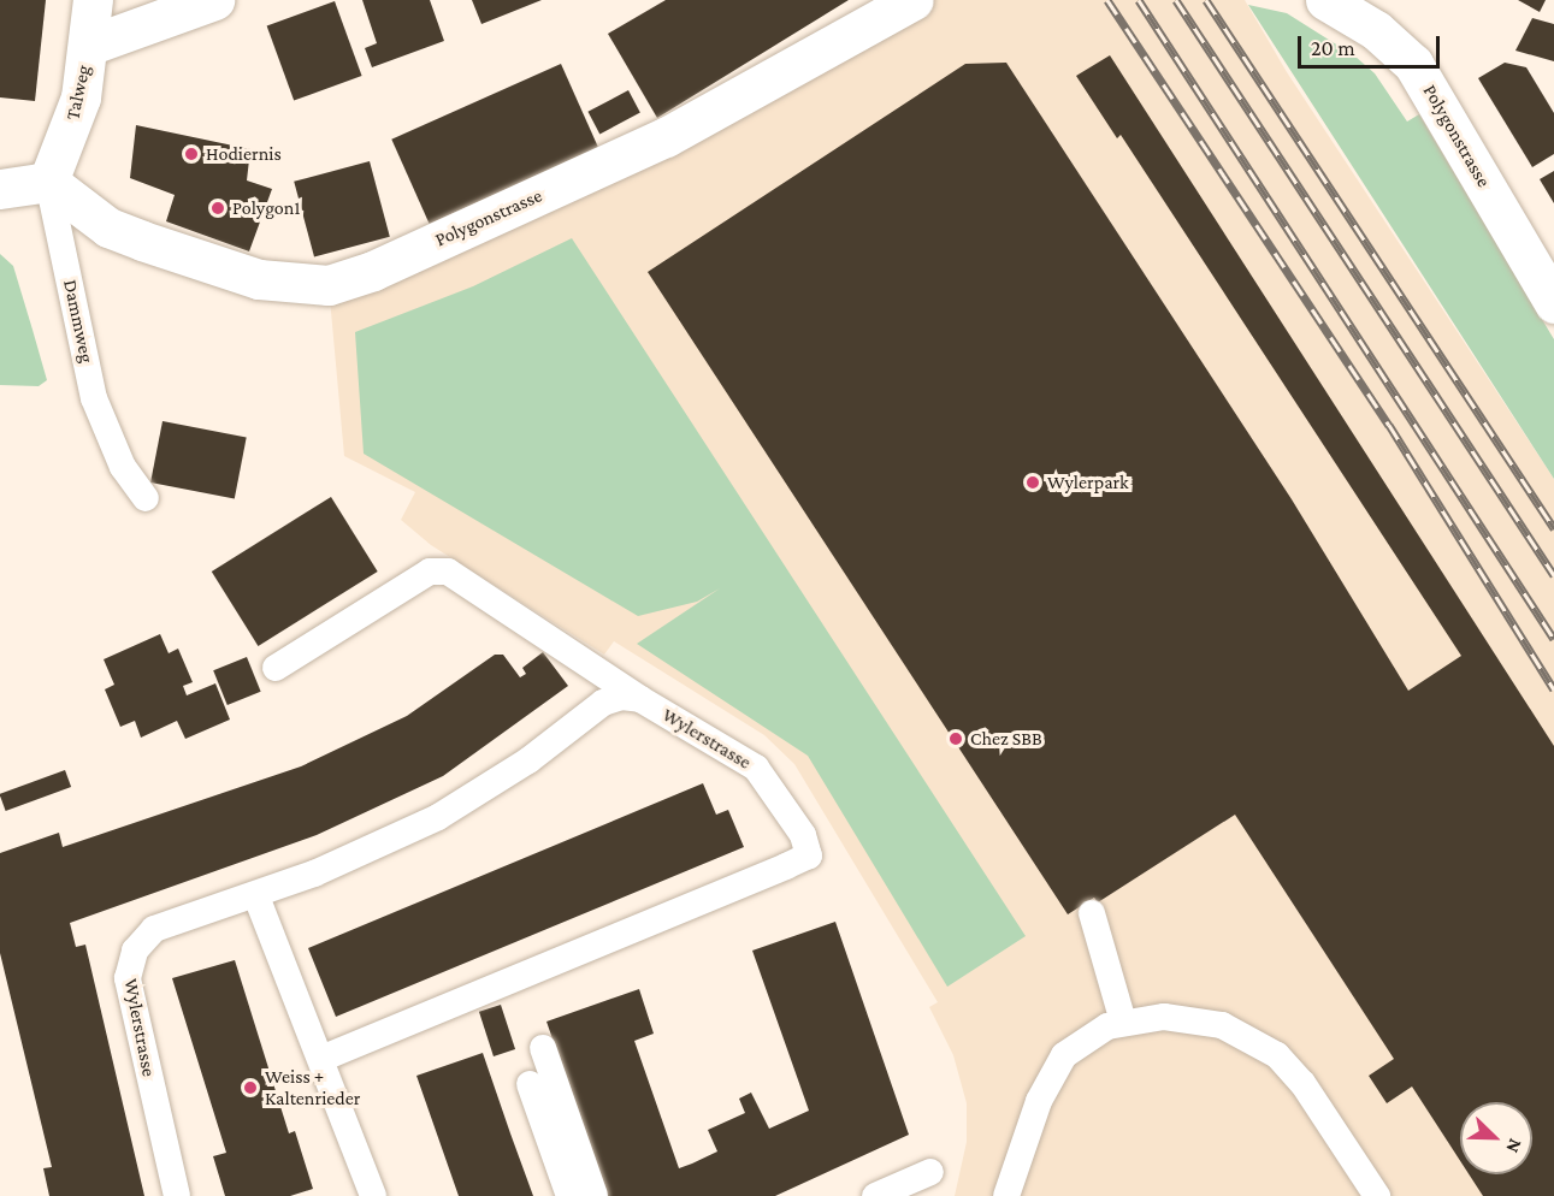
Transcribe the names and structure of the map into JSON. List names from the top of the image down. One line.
{"streets":{"street":["Talweg","Polygonstrasse"],"lane":["Dammweg","Wylerstrasse"]},"crossings":[["Talweg","Polygonstrasse"],["Talweg","Dammweg"],["Polygonstrasse","Dammweg"]],"places":["Hodiernis","Polygon1","Wylerpark","Chez SBB","Weiss + Kaltenrieder"],"scale_bar":"20 m","north":"bottom right"}
